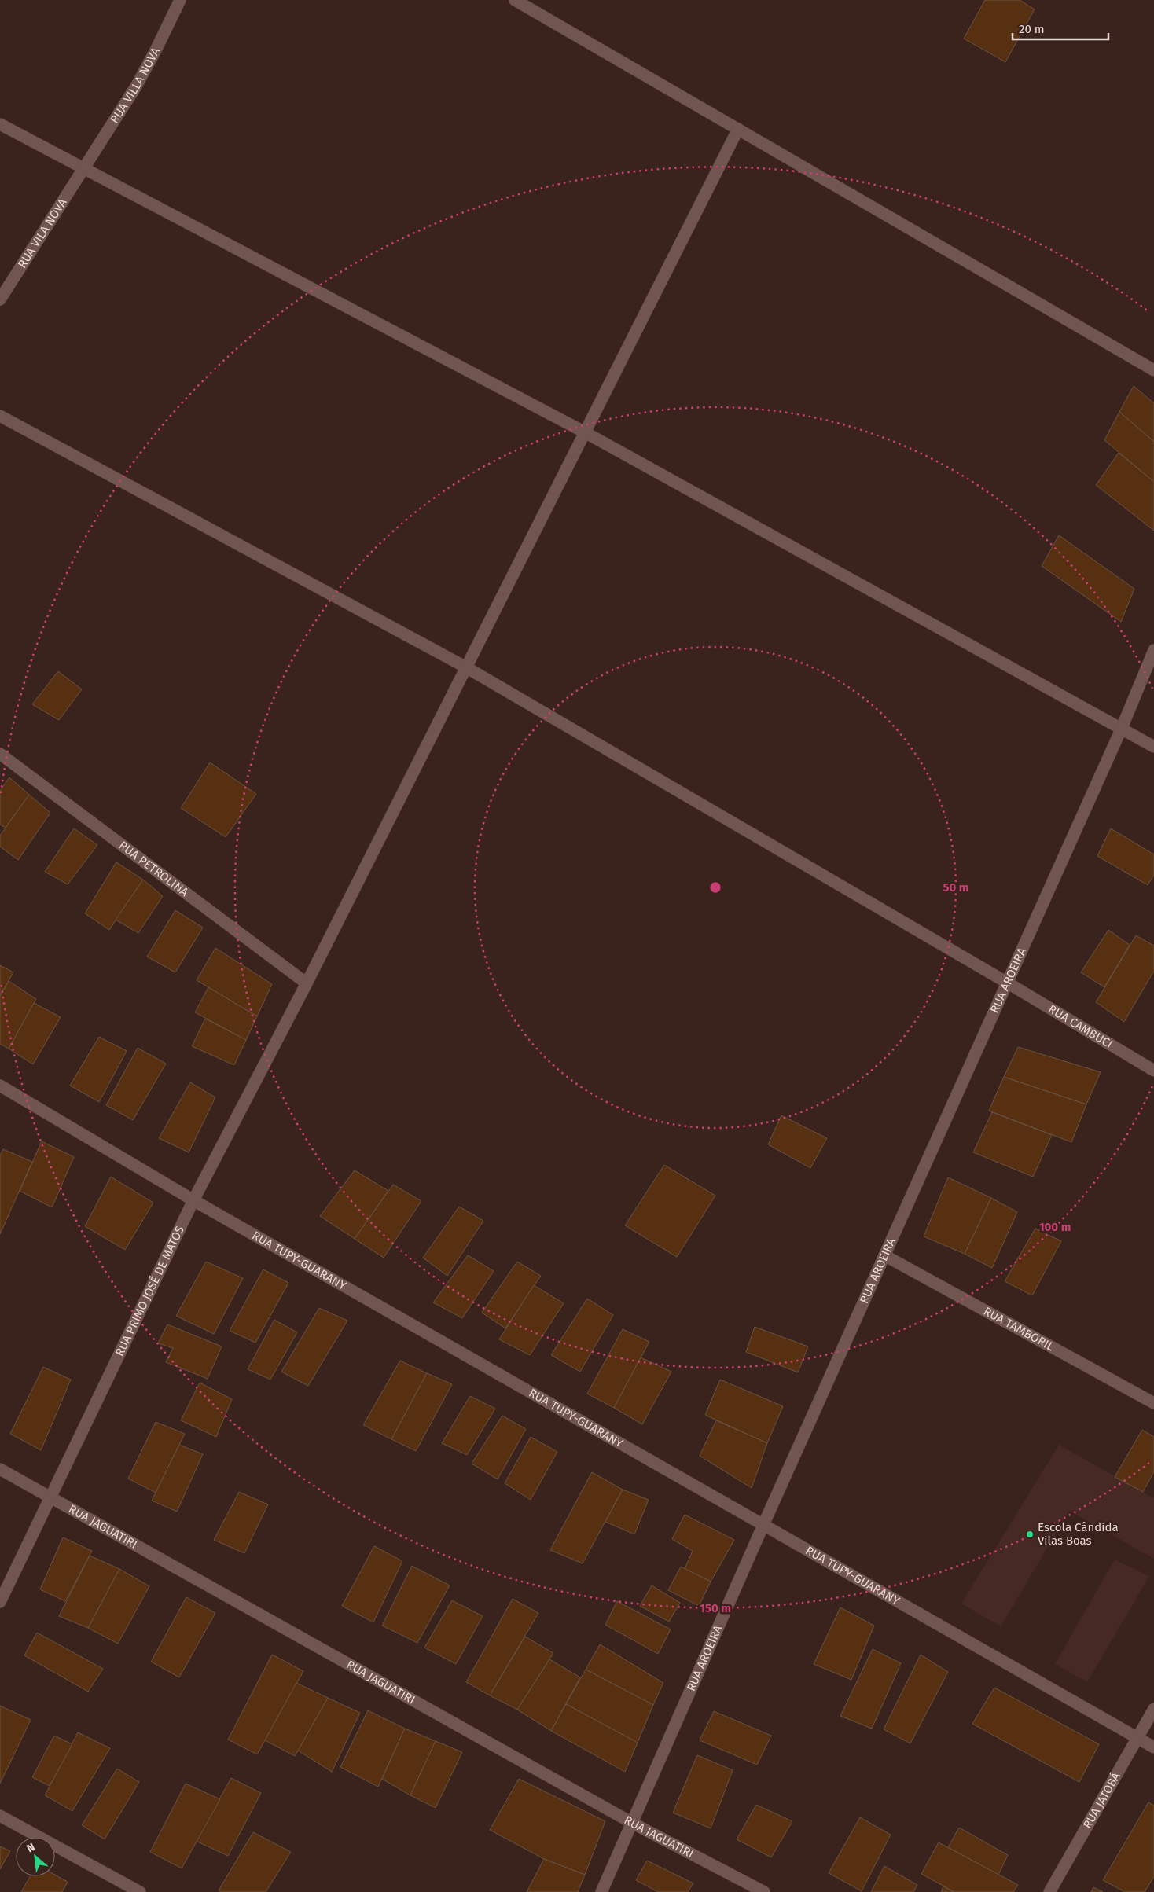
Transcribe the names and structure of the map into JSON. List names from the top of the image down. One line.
{"streets":{"street":["RUA VILLA NOVA","RUA VILA NOVA","RUA PETROLINA","RUA AROEIRA","RUA CAMBUCI","RUA TUPY-GUARANY","RUA PRIMO JOSÉ DE MATOS","RUA TAMBORIL","RUA JAGUATIRI","RUA JATOBÁ"]},"crossings":[["RUA VILLA NOVA","RUA VILA NOVA"],["RUA PETROLINA","RUA PRIMO JOSÉ DE MATOS"],["RUA AROEIRA","RUA CAMBUCI"],["RUA AROEIRA","RUA TUPY-GUARANY"],["RUA AROEIRA","RUA TAMBORIL"],["RUA AROEIRA","RUA JAGUATIRI"],["RUA CAMBUCI","RUA PRIMO JOSÉ DE MATOS"],["RUA TUPY-GUARANY","RUA PRIMO JOSÉ DE MATOS"],["RUA TUPY-GUARANY","RUA JATOBÁ"],["RUA PRIMO JOSÉ DE MATOS","RUA JAGUATIRI"]],"places":["Escola Cândida Vilas Boas"],"scale_bar":"20 m","north":"top left","rings":["50 m","100 m","150 m"]}
